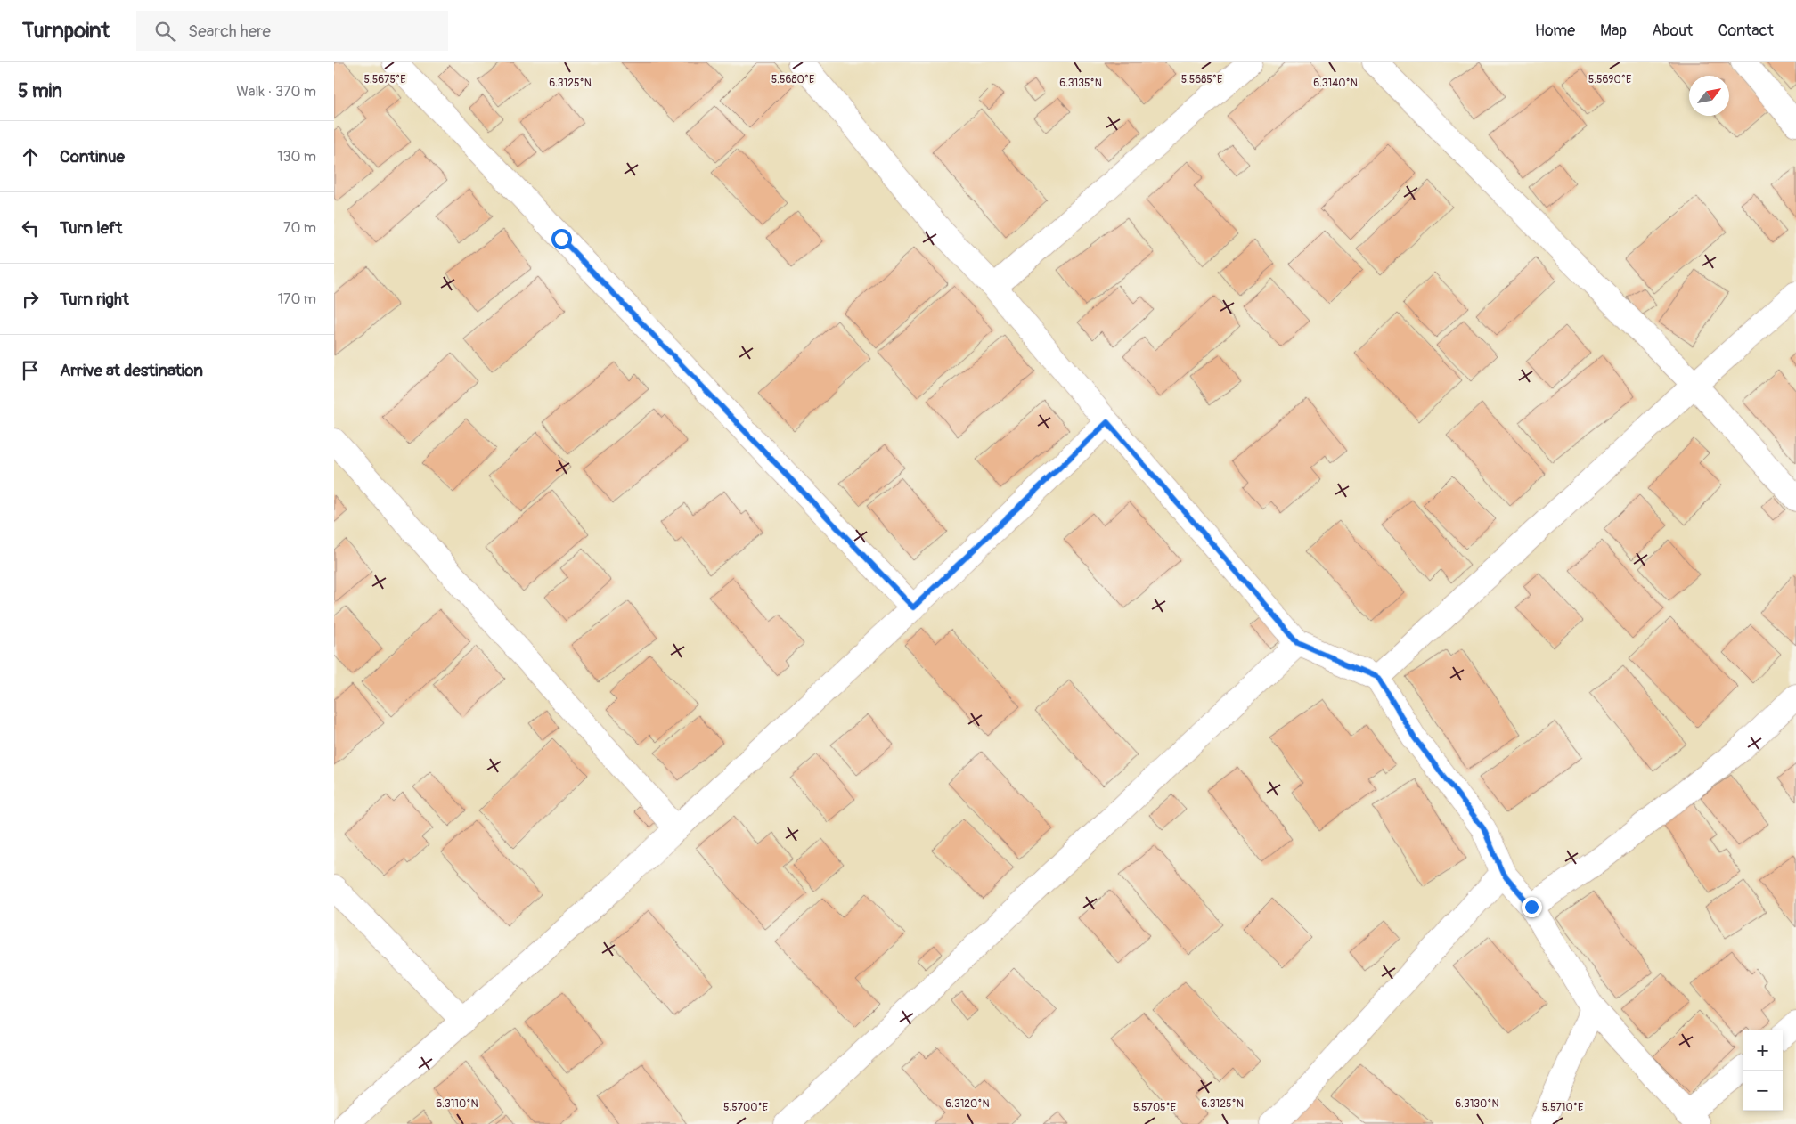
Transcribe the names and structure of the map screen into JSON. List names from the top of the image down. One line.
{"north":"top right","page":{"header":"Turnpoint","search":"Search here","nav":["Home","Map","About","Contact"],"heading":["5 min","Walk · 370 m"],"list":[["Continue","130 m"],["Turn left","70 m"],["Turn right","170 m"],"Arrive at destination"],"map_buttons":["+","−"]},"coordinates":["5.5690°E","5.5675°E","5.5680°E","5.5685°E","6.3125°N","6.3135°N","6.3140°N","6.3110°N","6.3120°N","6.3130°N","5.5700°E","5.5705°E","5.5710°E"]}
